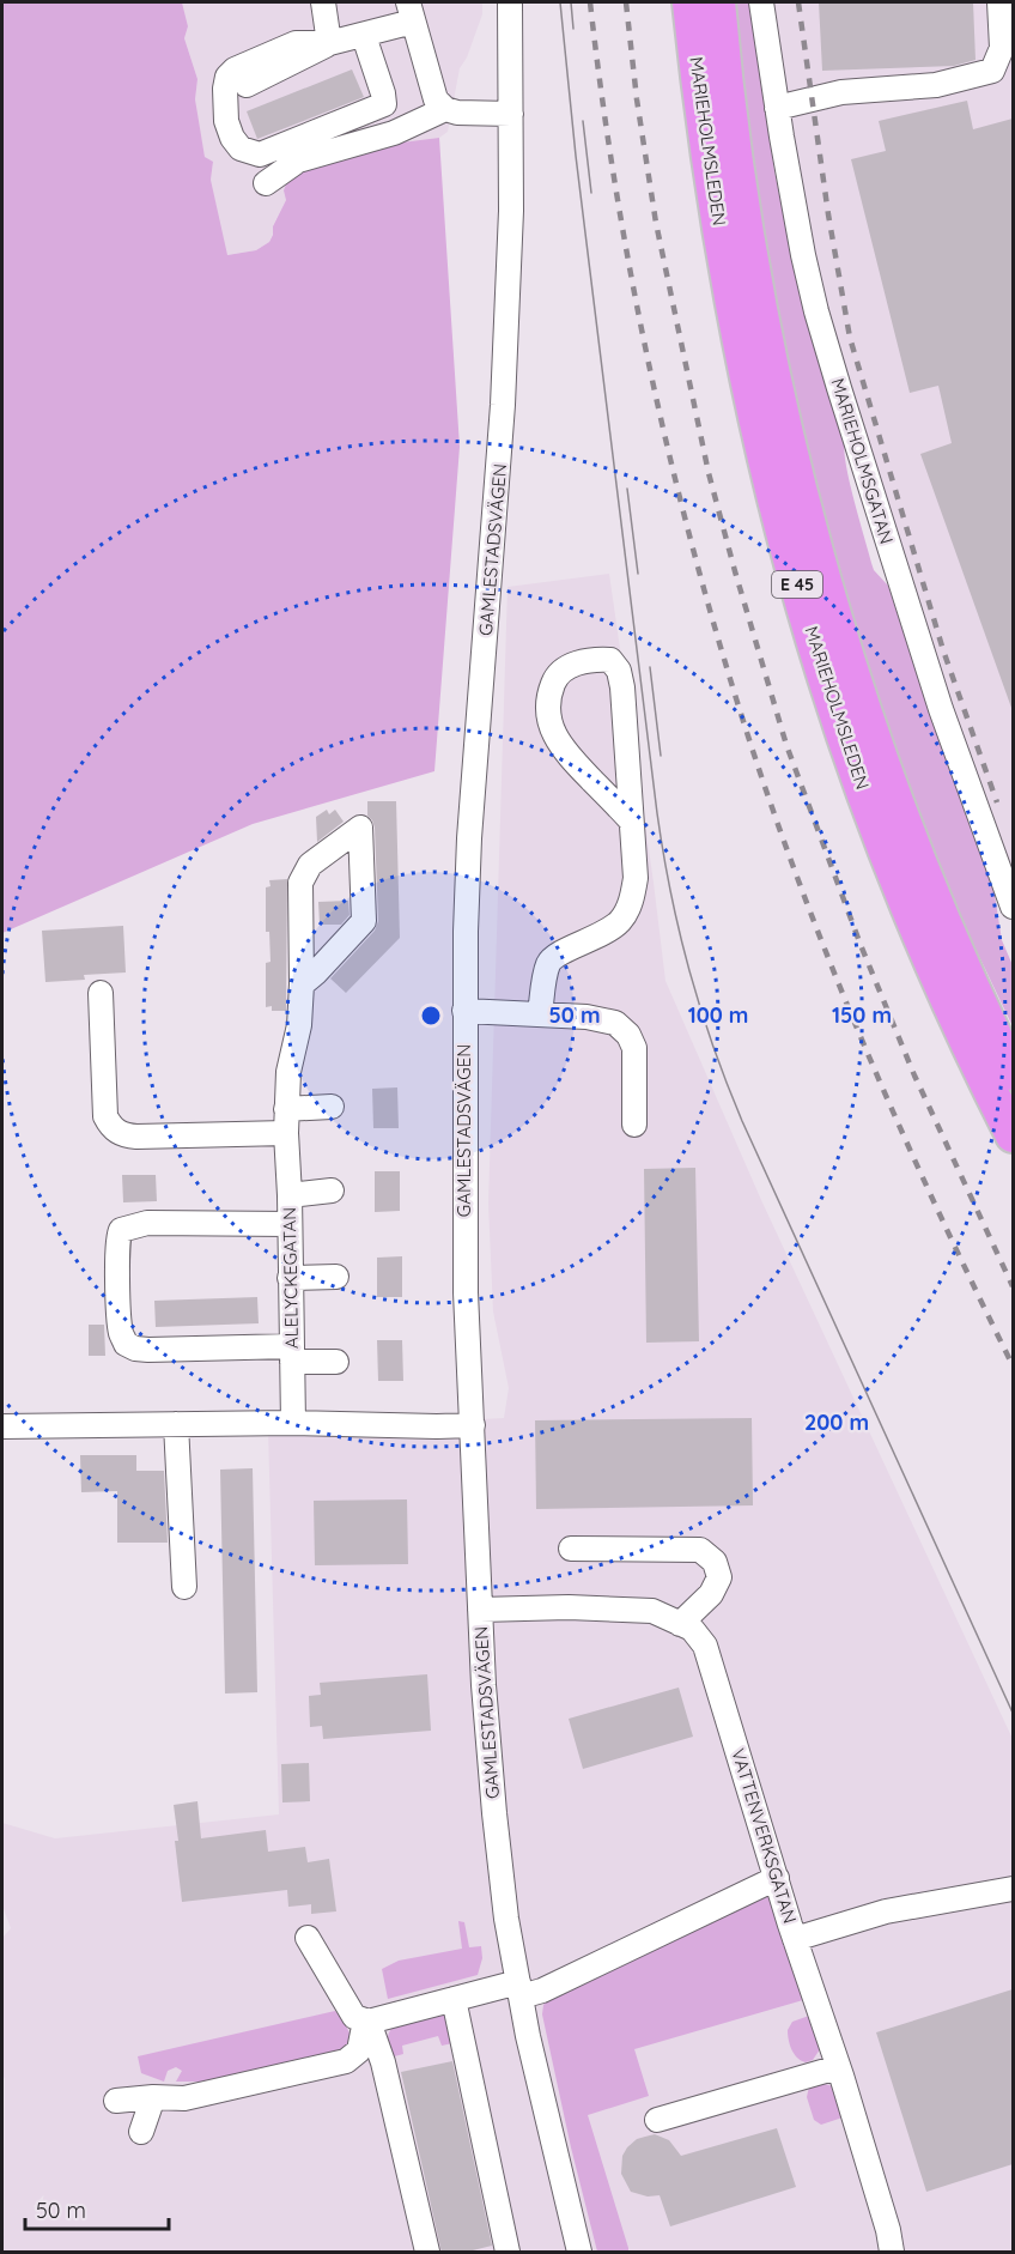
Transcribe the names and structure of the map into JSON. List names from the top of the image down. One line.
{"streets":{"highway":["MARIEHOLMSLEDEN","E 45"],"street":["MARIEHOLMSGATAN","GAMLESTADSVÄGEN","ALELYCKEGATAN","VATTENVERKSGATAN"]},"crossings":[["GAMLESTADSVÄGEN","VATTENVERKSGATAN"]],"scale_bar":"50 m","rings":["50 m","100 m","150 m","200 m"]}
